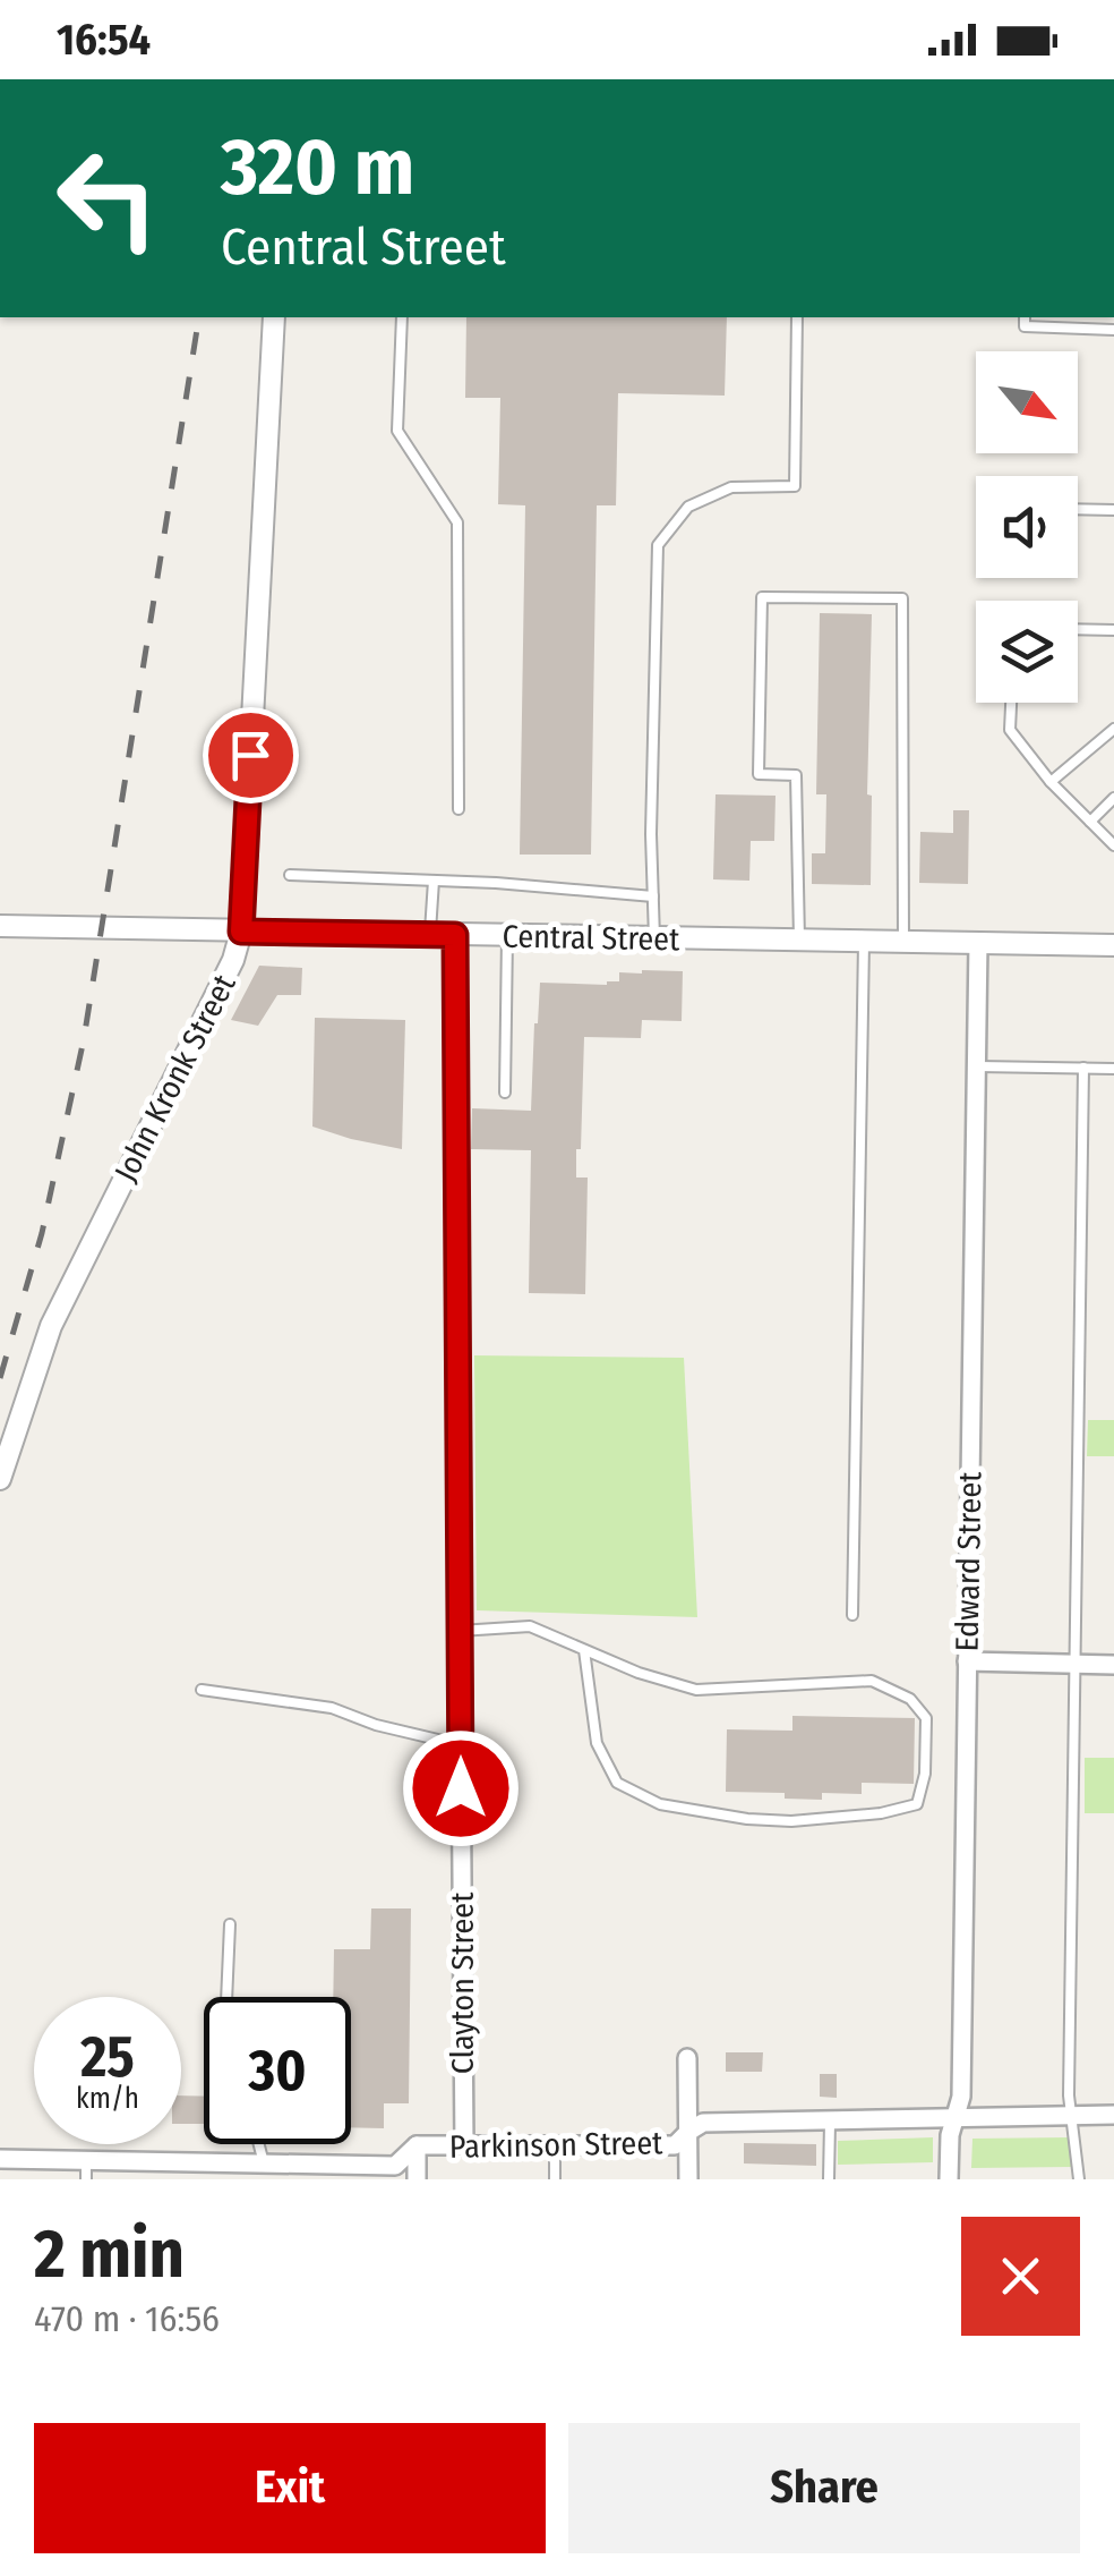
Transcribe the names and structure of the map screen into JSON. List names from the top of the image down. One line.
{"streets":{"street":["Central Street","John Kronk Street","Edward Street","Clayton Street","Parkinson Street"]},"crossings":[["Central Street","John Kronk Street"],["Central Street","Edward Street"],["Central Street","Clayton Street"],["Edward Street","Parkinson Street"],["Clayton Street","Parkinson Street"]],"north":"bottom right","page":{"status":"16:54","turn":["320 m","Central Street"],"speed":"25 km/h","limit":"30","heading":["2 min","470 m · 16:56"],"buttons":["Exit","Share"]}}
